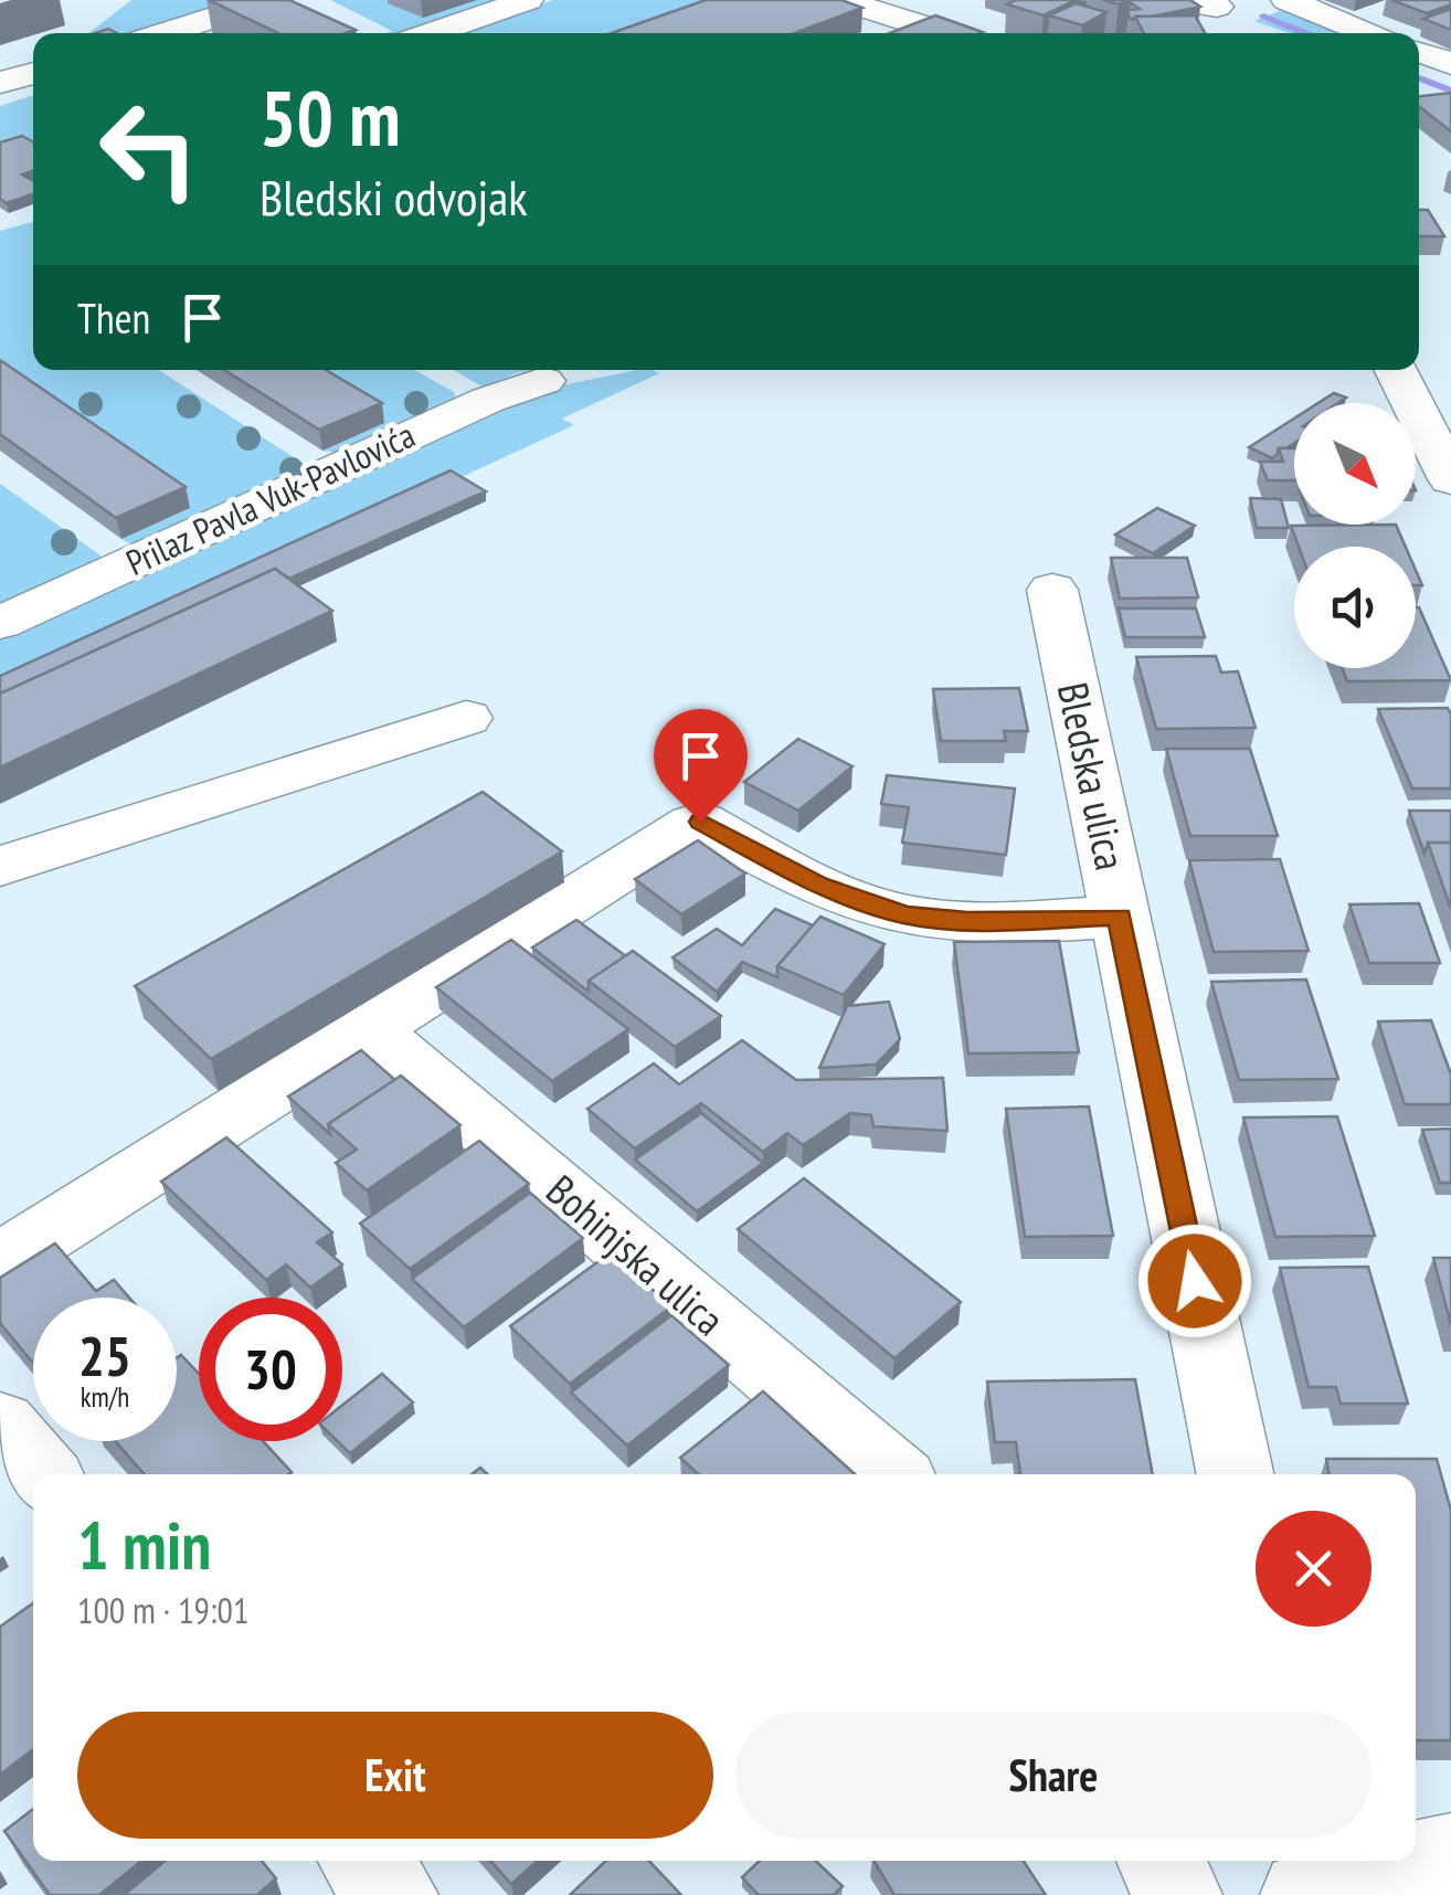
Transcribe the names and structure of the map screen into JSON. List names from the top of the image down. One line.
{"streets":{"street":["Prilaz Pavla Vuk-Pavlovića","Bledska ulica","Bohinjska ulica"]},"north":"bottom right","page":{"turn":["50 m","Bledski odvojak"],"then":"Then","speed":"25 km/h","limit":"30","heading":["1 min","100 m · 19:01"],"buttons":["Exit","Share"]}}
